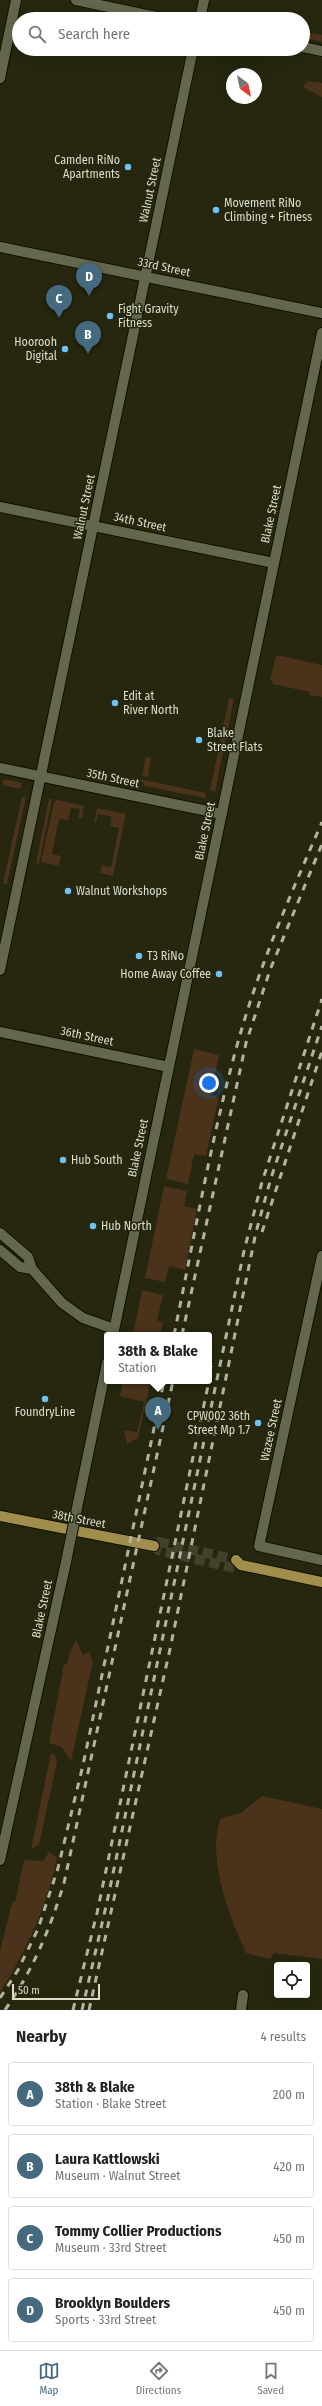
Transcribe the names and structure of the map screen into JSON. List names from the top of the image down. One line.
{"streets":{"main road":["38th Street"],"street":["Walnut Street","33rd Street","Blake Street","34th Street","35th Street","36th Street","Wazee Street"]},"crossings":[["Walnut Street","33rd Street"],["Walnut Street","34th Street"],["Walnut Street","35th Street"],["Blake Street","34th Street"],["Blake Street","35th Street"],["Blake Street","36th Street"]],"places":["Camden RiNo Apartments","Movement RiNo Climbing + Fitness","Fight Gravity Fitness","Hoorooh Digital","Edit at River North","Blake Street Flats","Walnut Workshops","T3 RiNo","Home Away Coffee","Hub South","Hub North","FoundryLine","CPW002 36th Street Mp 1.7"],"scale_bar":"50 m","north":"bottom right","page":{"search":"Search here","pins":["D","C","B","A"],"popup":["38th & Blake","Station"],"scale":"50 m","heading":["Nearby","4 results"],"list":[{"mark":"A","name":"38th & Blake","note":"Station · Blake Street","value":"200 m"},{"mark":"B","name":"Laura Kattlowski","note":"Museum · Walnut Street","value":"420 m"},{"mark":"C","name":"Tommy Collier Productions","note":"Museum · 33rd Street","value":"450 m"},{"mark":"D","name":"Brooklyn Boulders","note":"Sports · 33rd Street","value":"450 m"}],"nav":["Map","Directions","Saved"]}}
